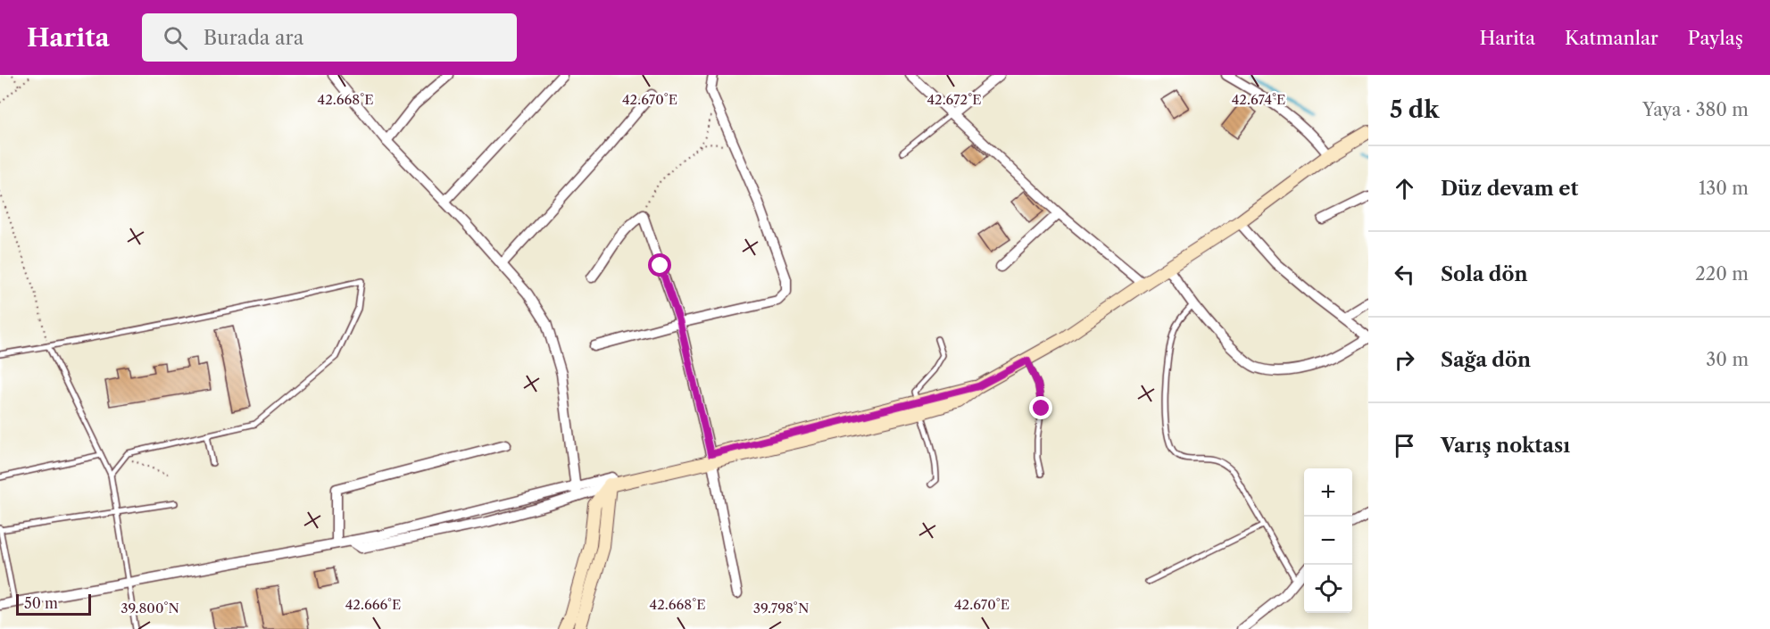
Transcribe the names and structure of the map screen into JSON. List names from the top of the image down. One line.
{"scale_bar":"50 m","page":{"header":"Harita","search":"Burada ara","nav":["Harita","Katmanlar","Paylaş"],"heading":["5 dk","Yaya · 380 m"],"list":[["Düz devam et","130 m"],["Sola dön","220 m"],["Sağa dön","30 m"],"Varış noktası"],"map_buttons":["+","−"],"scale":"50 m"},"coordinates":["42.668°E","42.672°E","42.674°E","42.670°E","42.666°E","39.800°N","39.798°N"]}
